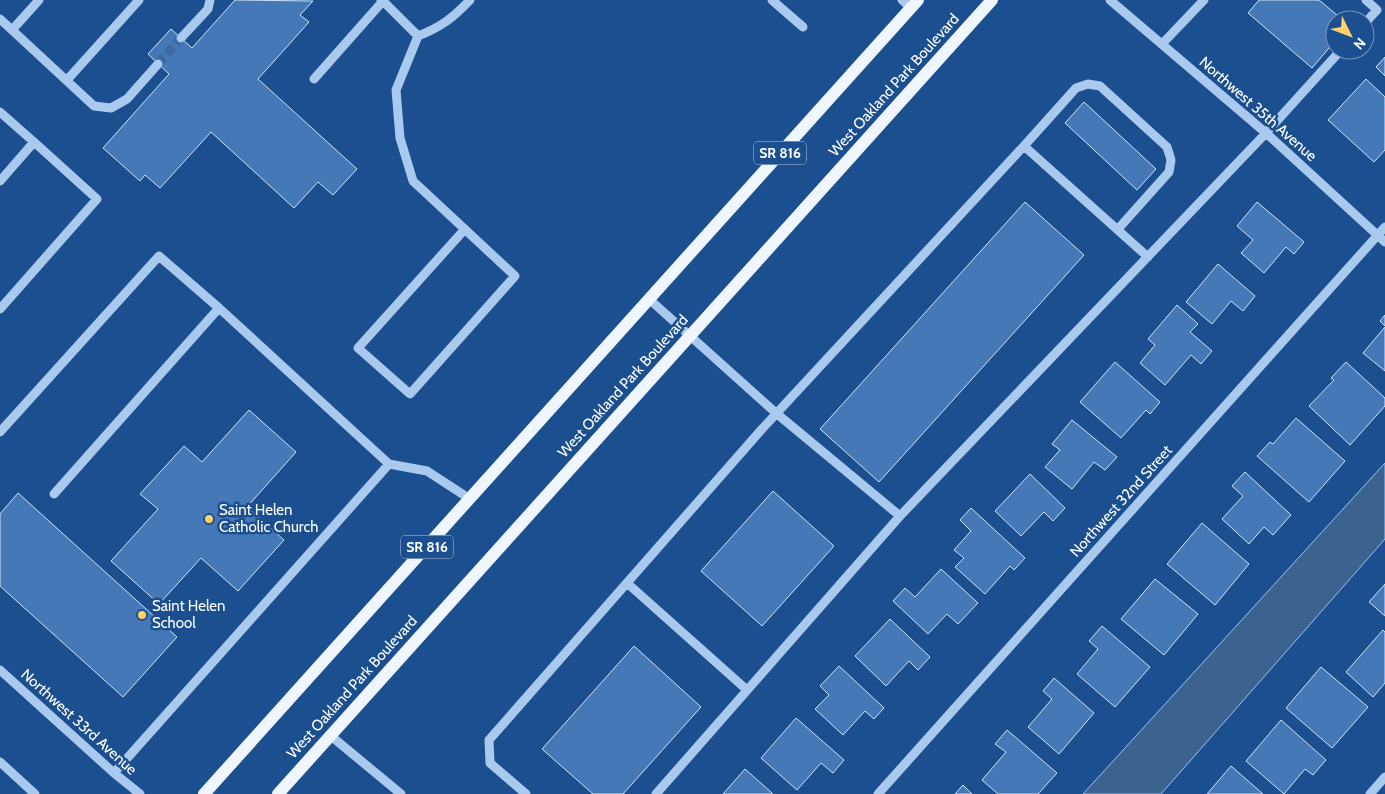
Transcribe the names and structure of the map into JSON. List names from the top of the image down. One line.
{"streets":{"main road":["West Oakland Park Boulevard","SR 816"],"street":["Northwest 35th Avenue","Northwest 32nd Street","Northwest 33rd Avenue"]},"crossings":[["Northwest 35th Avenue","Northwest 32nd Street"]],"places":["Saint Helen Catholic Church","Saint Helen School"],"north":"bottom right"}
